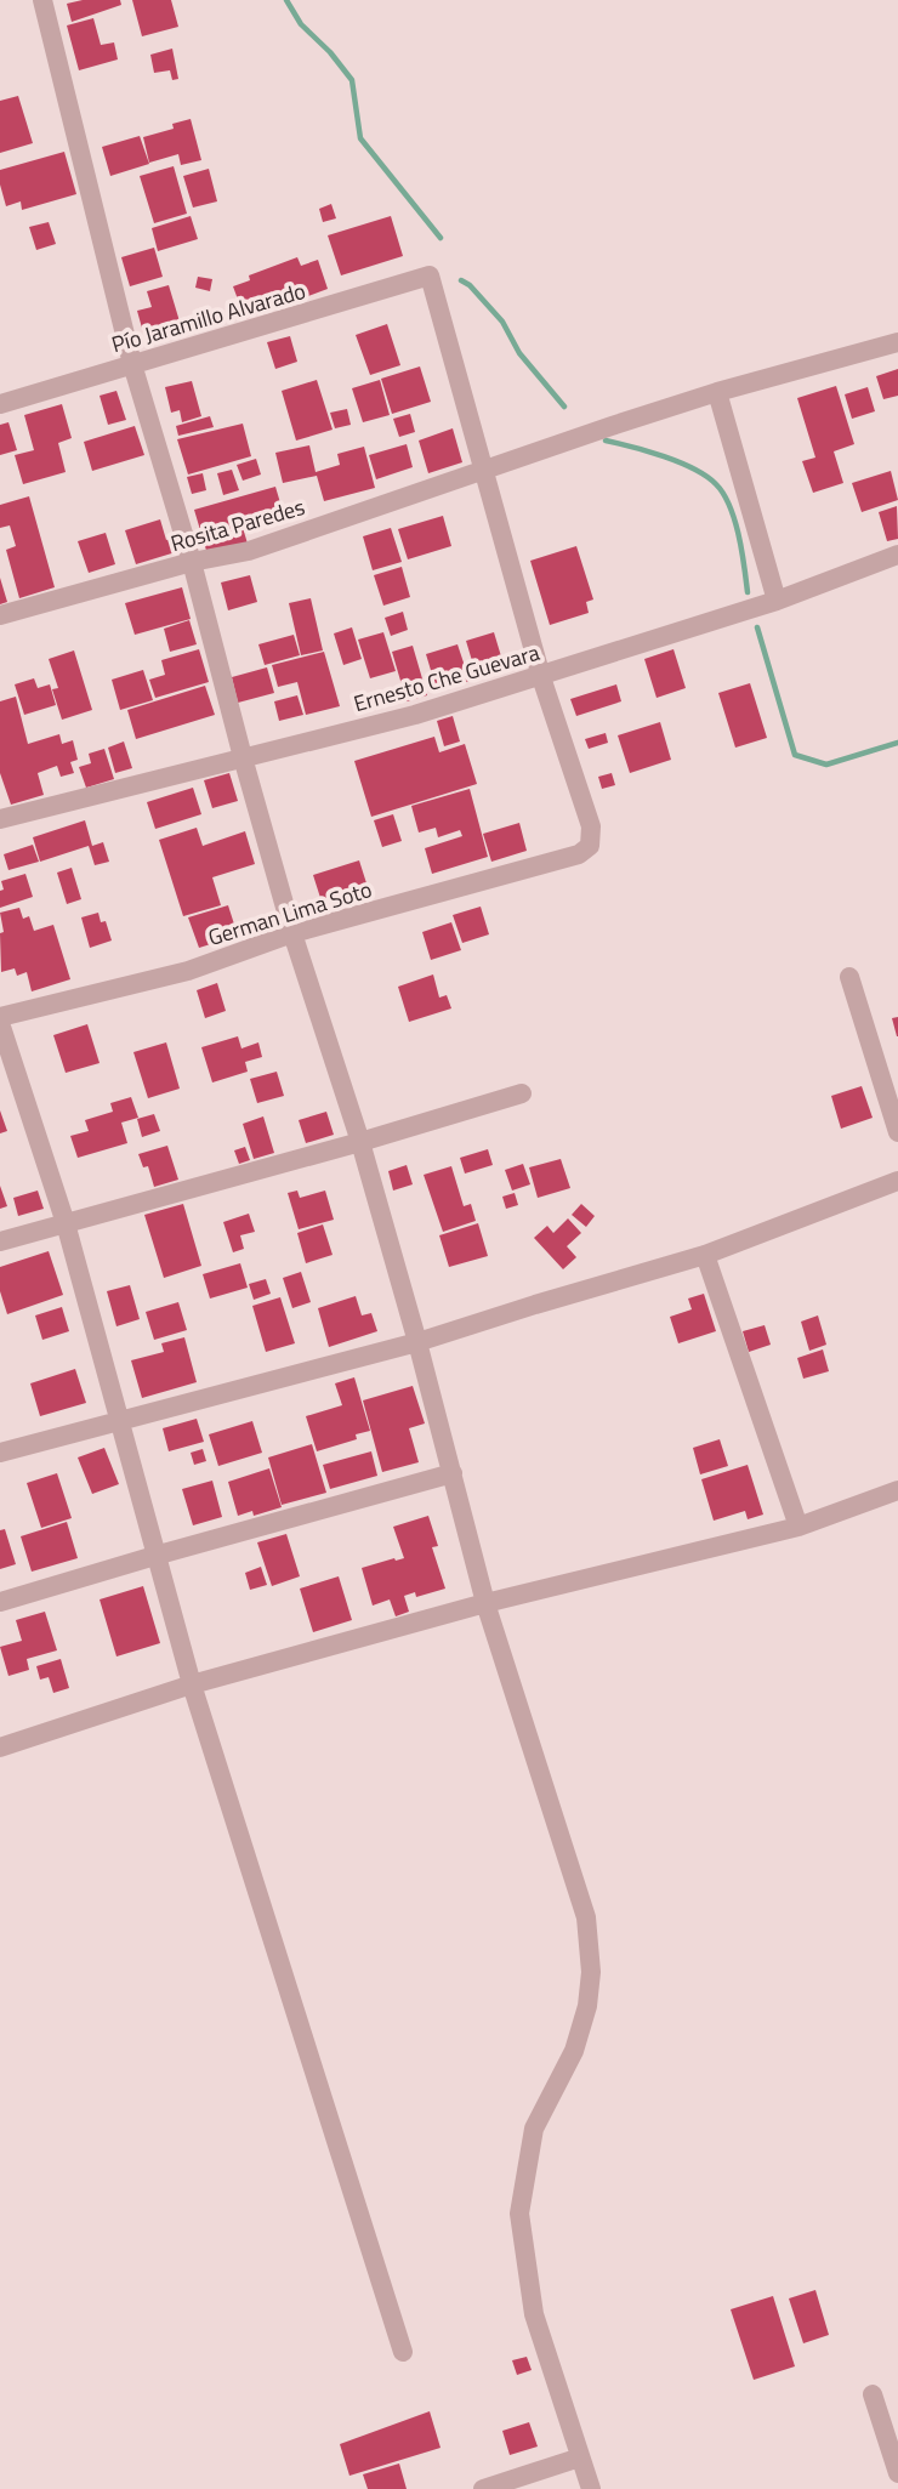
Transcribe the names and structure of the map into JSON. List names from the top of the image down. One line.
{"streets":{"street":["Pío Jaramillo Alvarado","Rosita Paredes","Ernesto Che Guevara","German Lima Soto"]},"crossings":[["Pío Jaramillo Alvarado","Rosita Paredes"],["Ernesto Che Guevara","German Lima Soto"]]}
